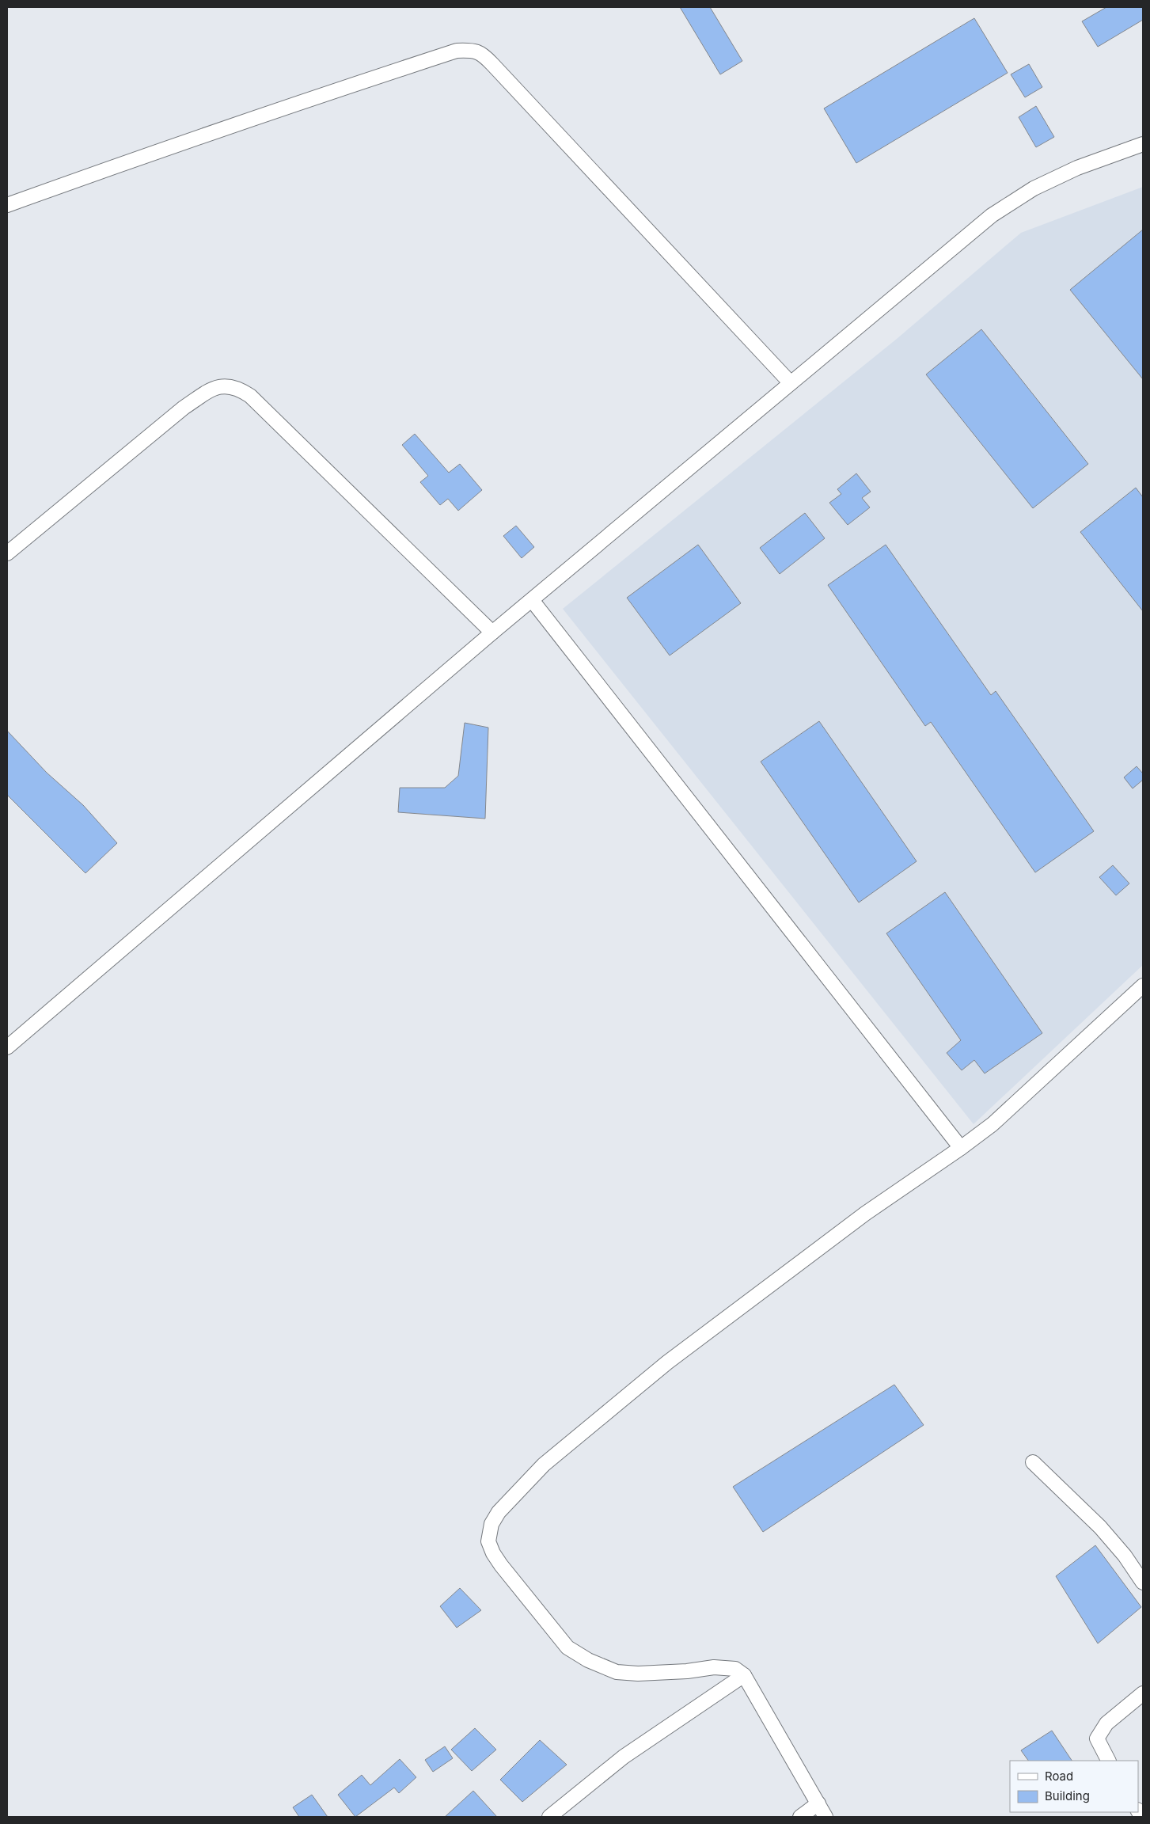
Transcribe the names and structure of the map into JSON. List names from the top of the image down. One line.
{"legend":["Road","Building"]}
